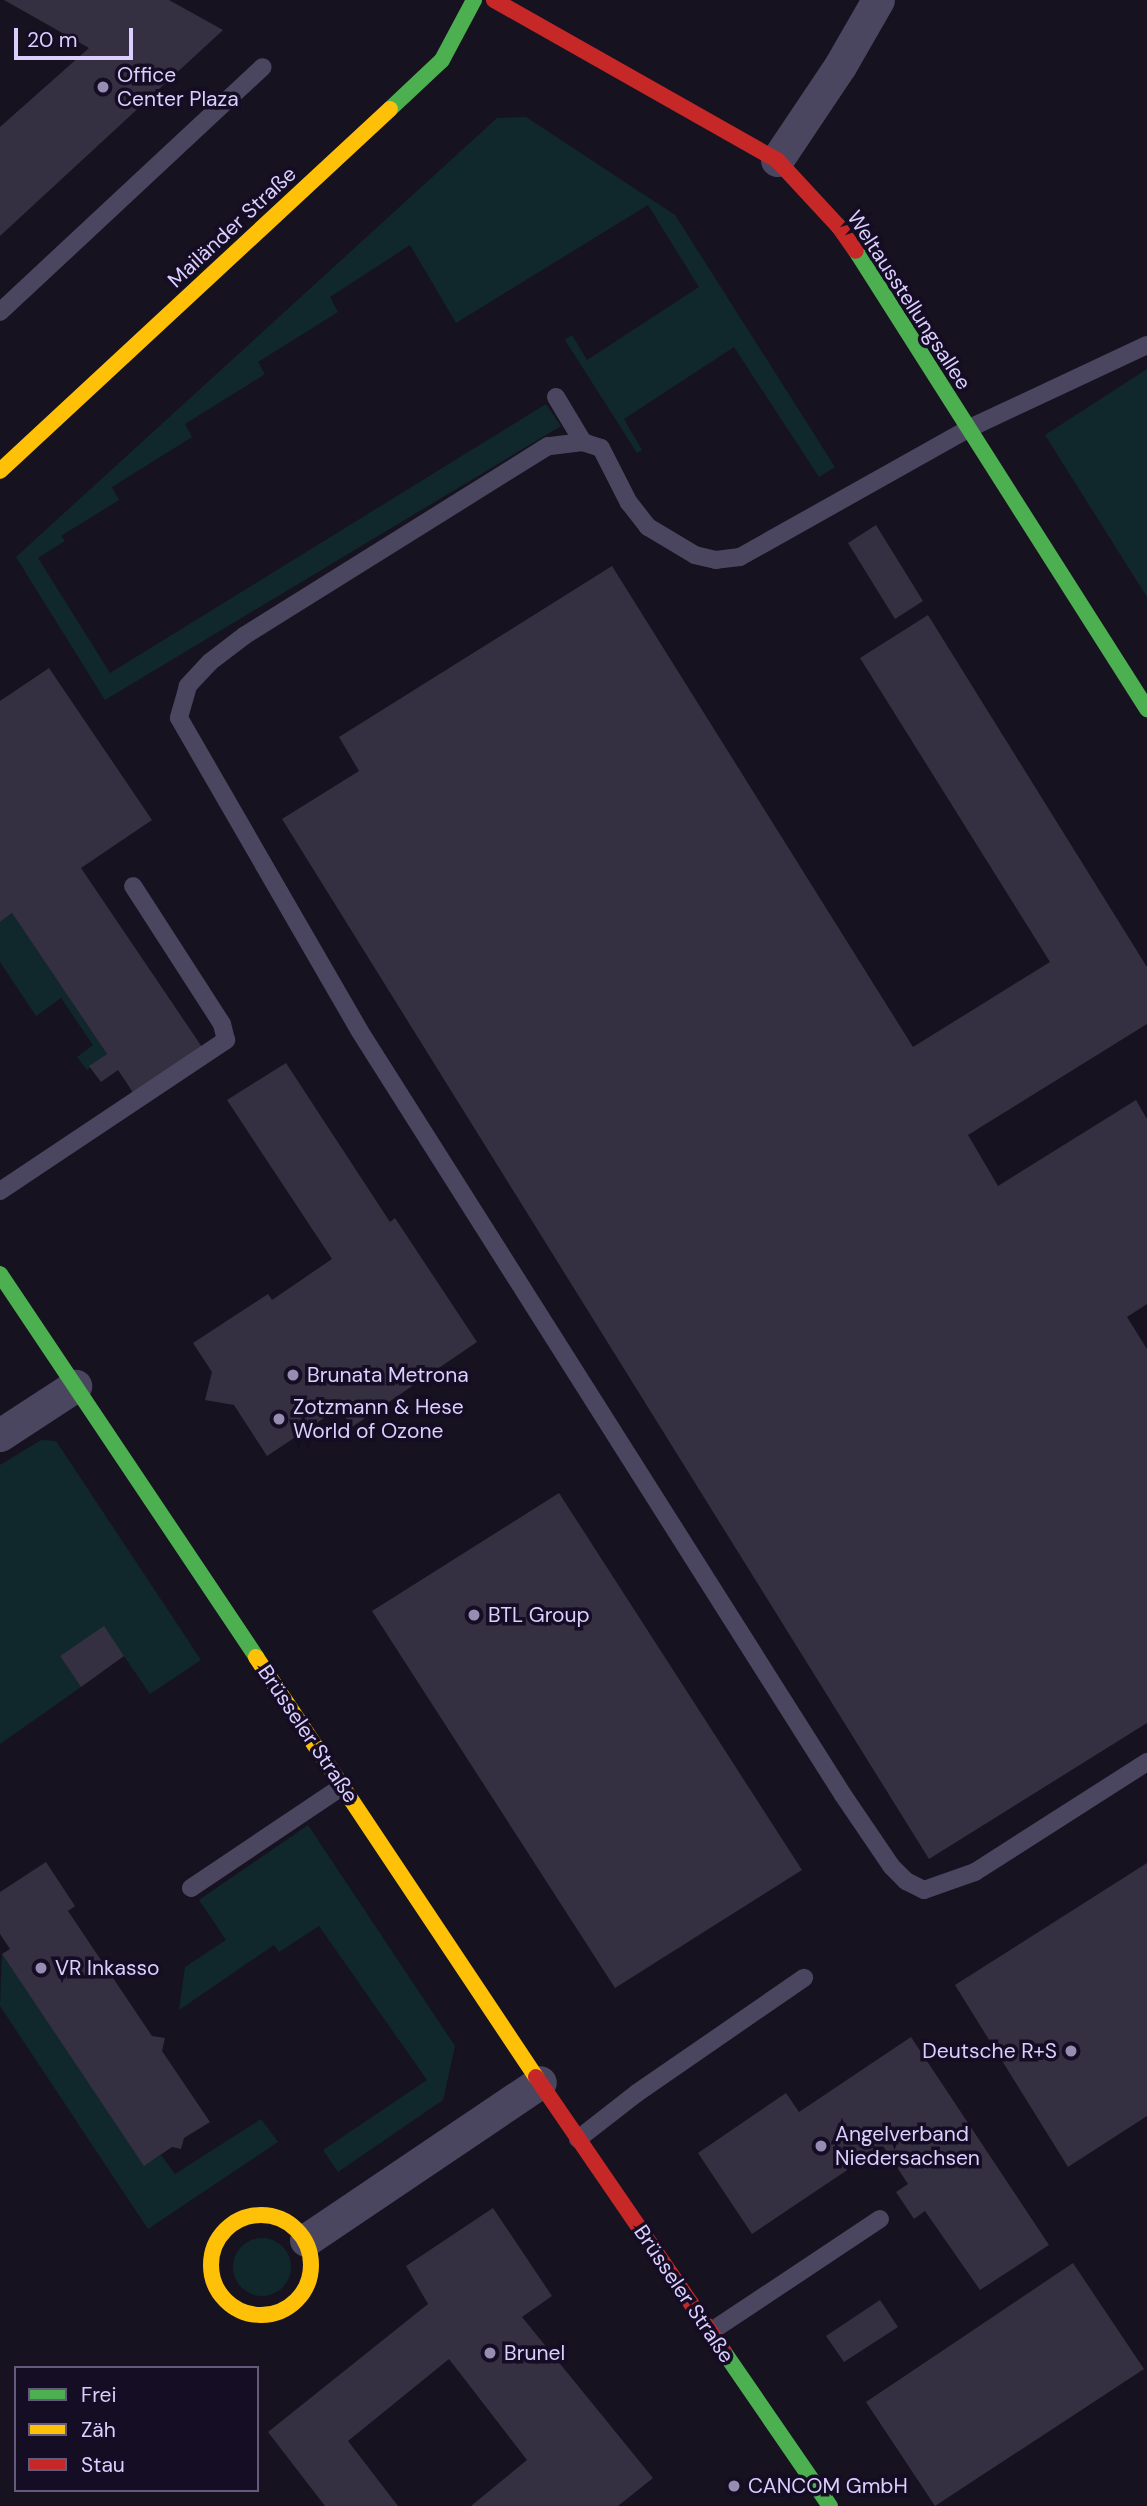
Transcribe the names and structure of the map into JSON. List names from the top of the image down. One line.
{"streets":{"street":["Mailänder Straße","Weltausstellungsallee","Brüsseler Straße"]},"places":["Office Center Plaza","Brunata Metrona","Zotzmann & Hese World of Ozone","BTL Group","VR Inkasso","Deutsche R+S","Angelverband Niedersachsen","Brunel","CANCOM GmbH"],"legend":["Frei","Zäh","Stau"],"scale_bar":"20 m"}
